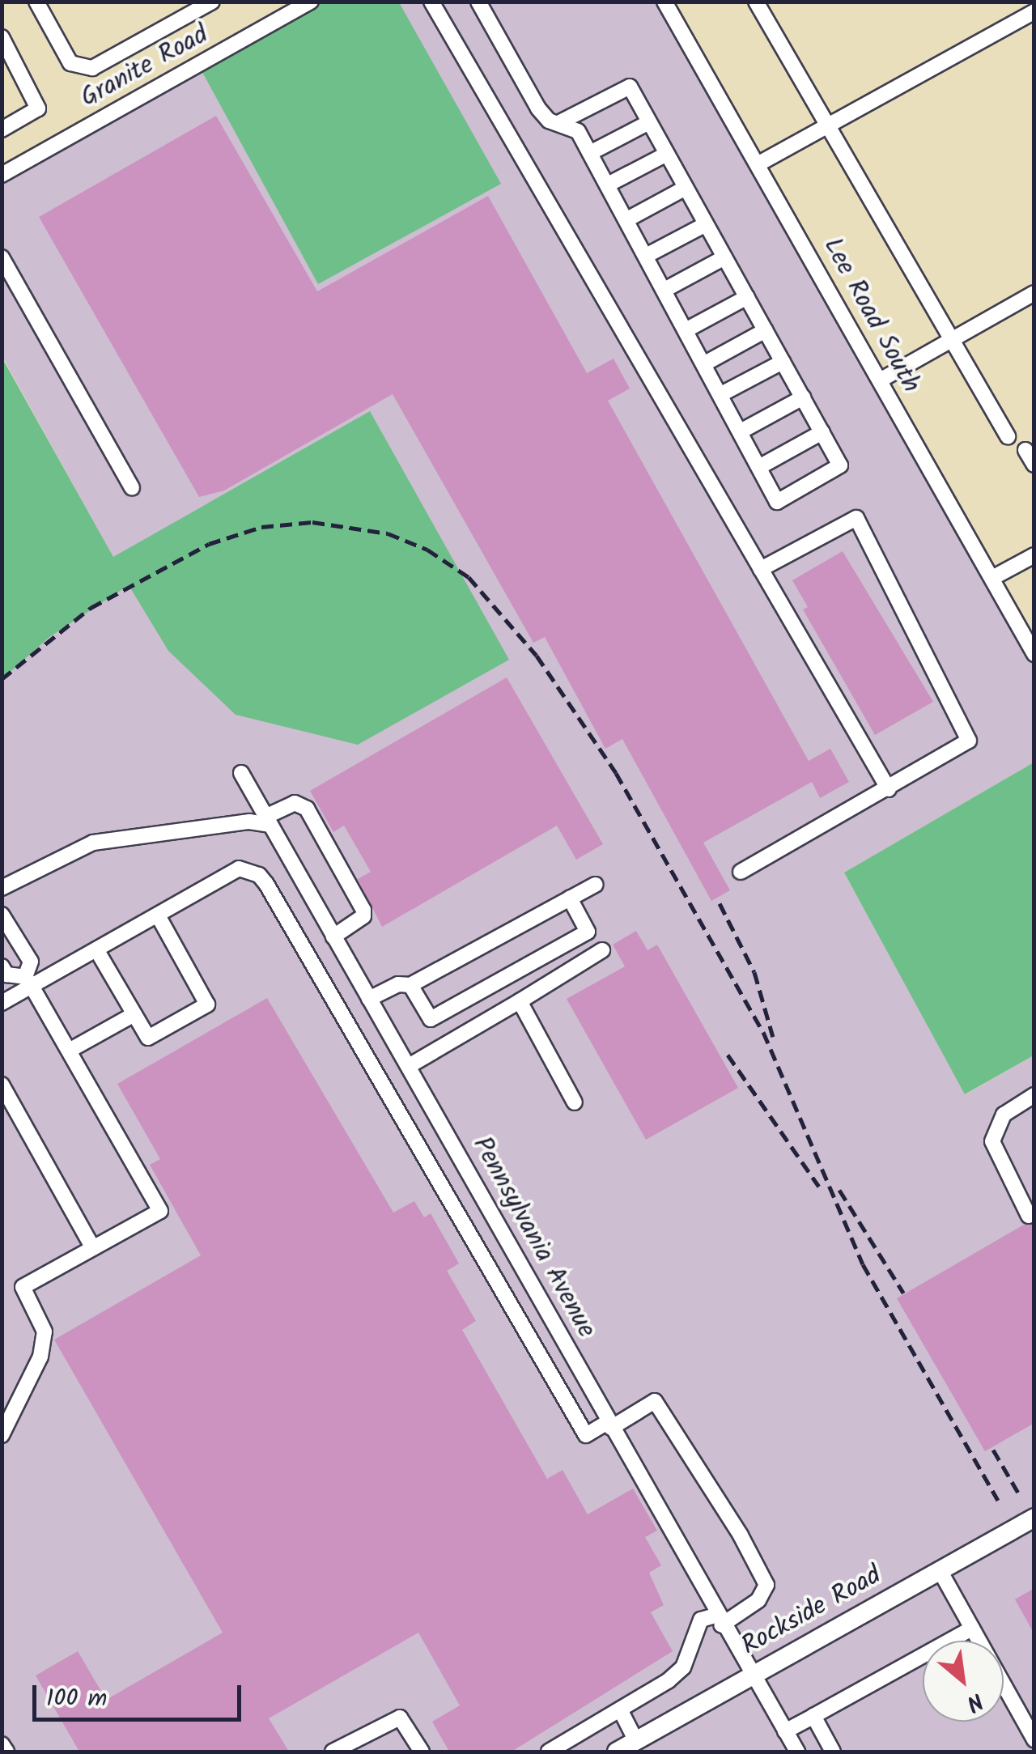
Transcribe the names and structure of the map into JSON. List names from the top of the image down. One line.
{"streets":{"main road":["Rockside Road"],"street":["Granite Road","Lee Road South","Pennsylvania Avenue"]},"crossings":[["Pennsylvania Avenue","Rockside Road"]],"scale_bar":"100 m","north":"bottom right"}
